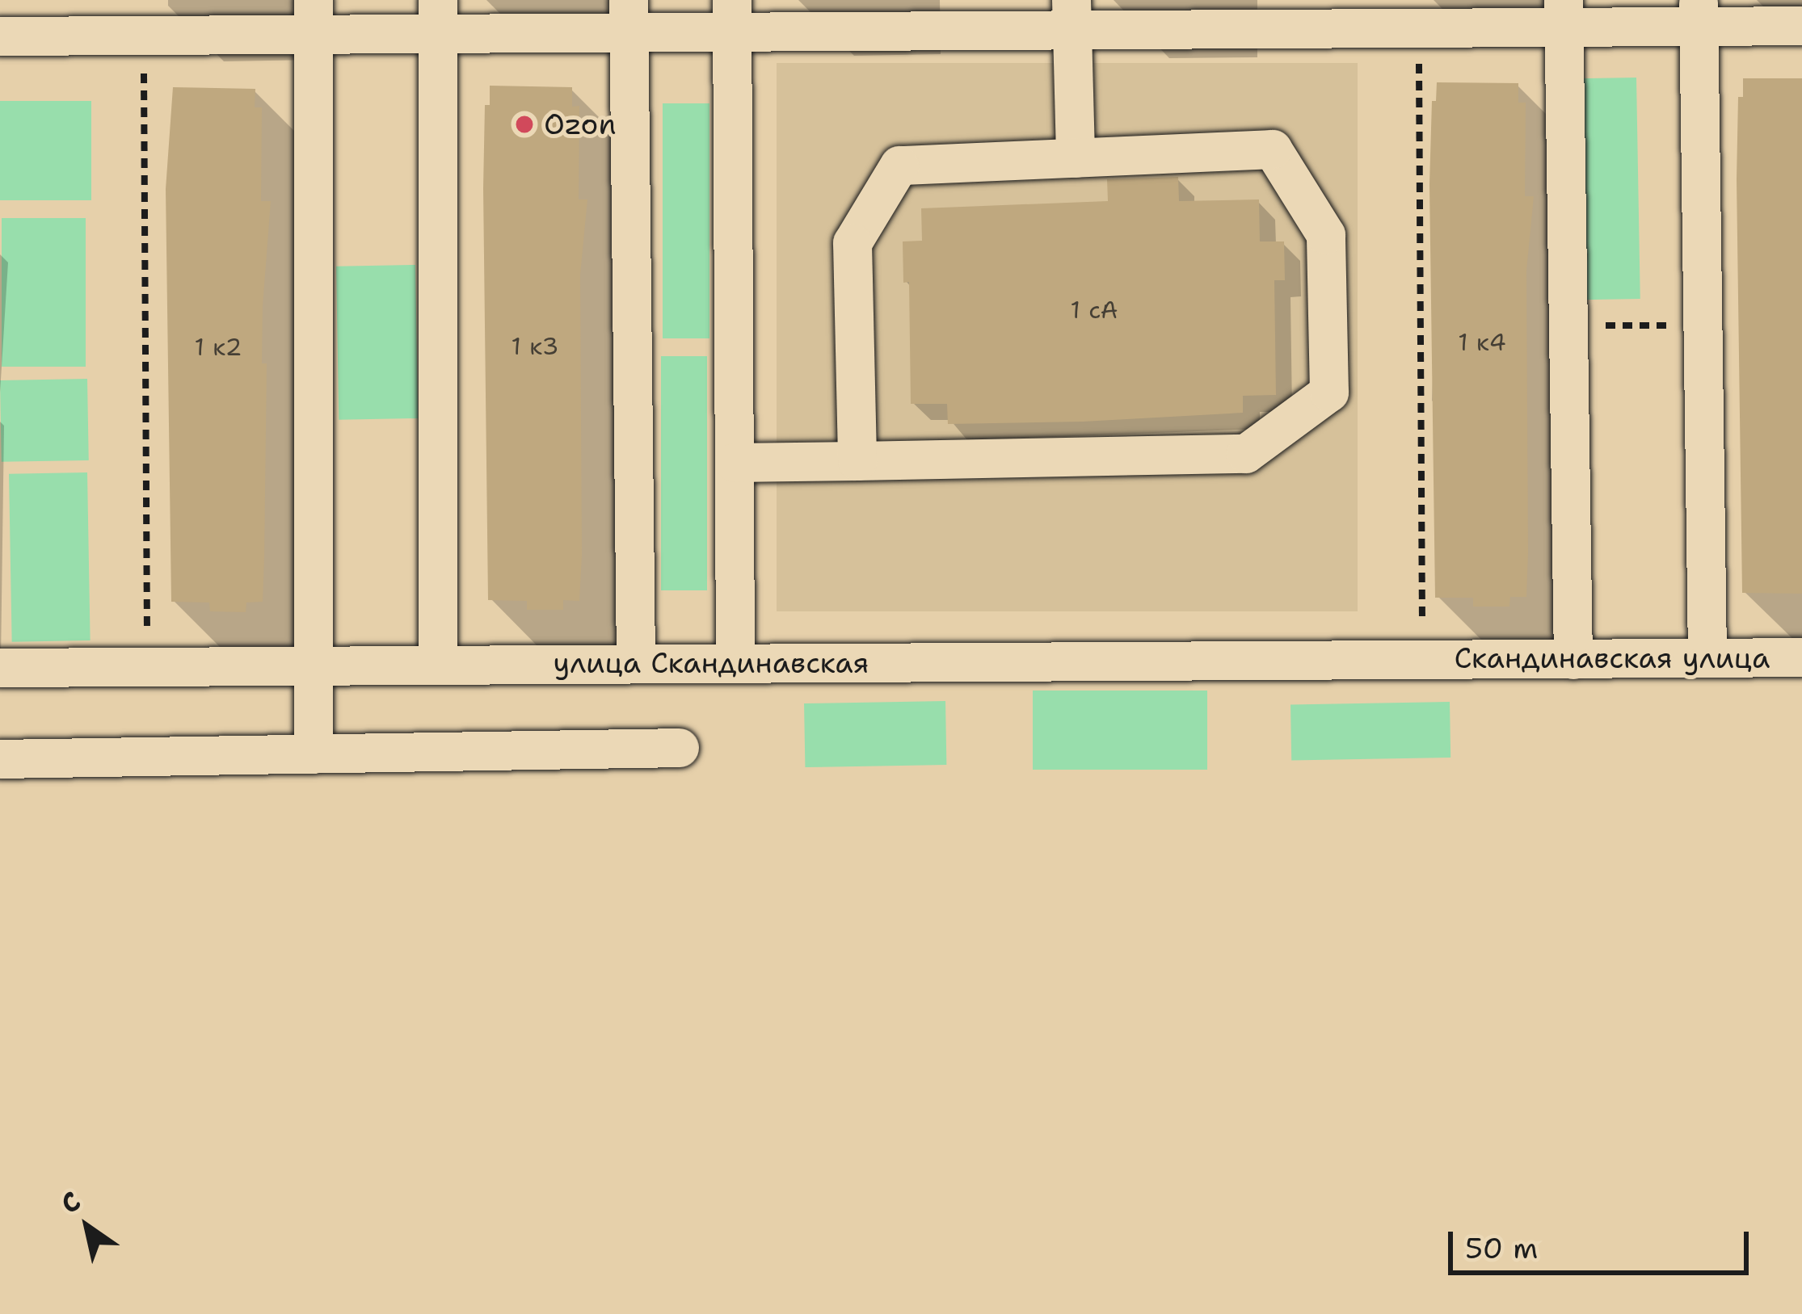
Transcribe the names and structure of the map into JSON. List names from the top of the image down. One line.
{"streets":{"street":["Скандинавская улица","улица Скандинавская"]},"crossings":[["Скандинавская улица","улица Скандинавская"]],"places":["Ozon"],"house_numbers":["1 сА","1 к4","1 к3","1 к2"],"scale_bar":"50 m","north":"top left"}
